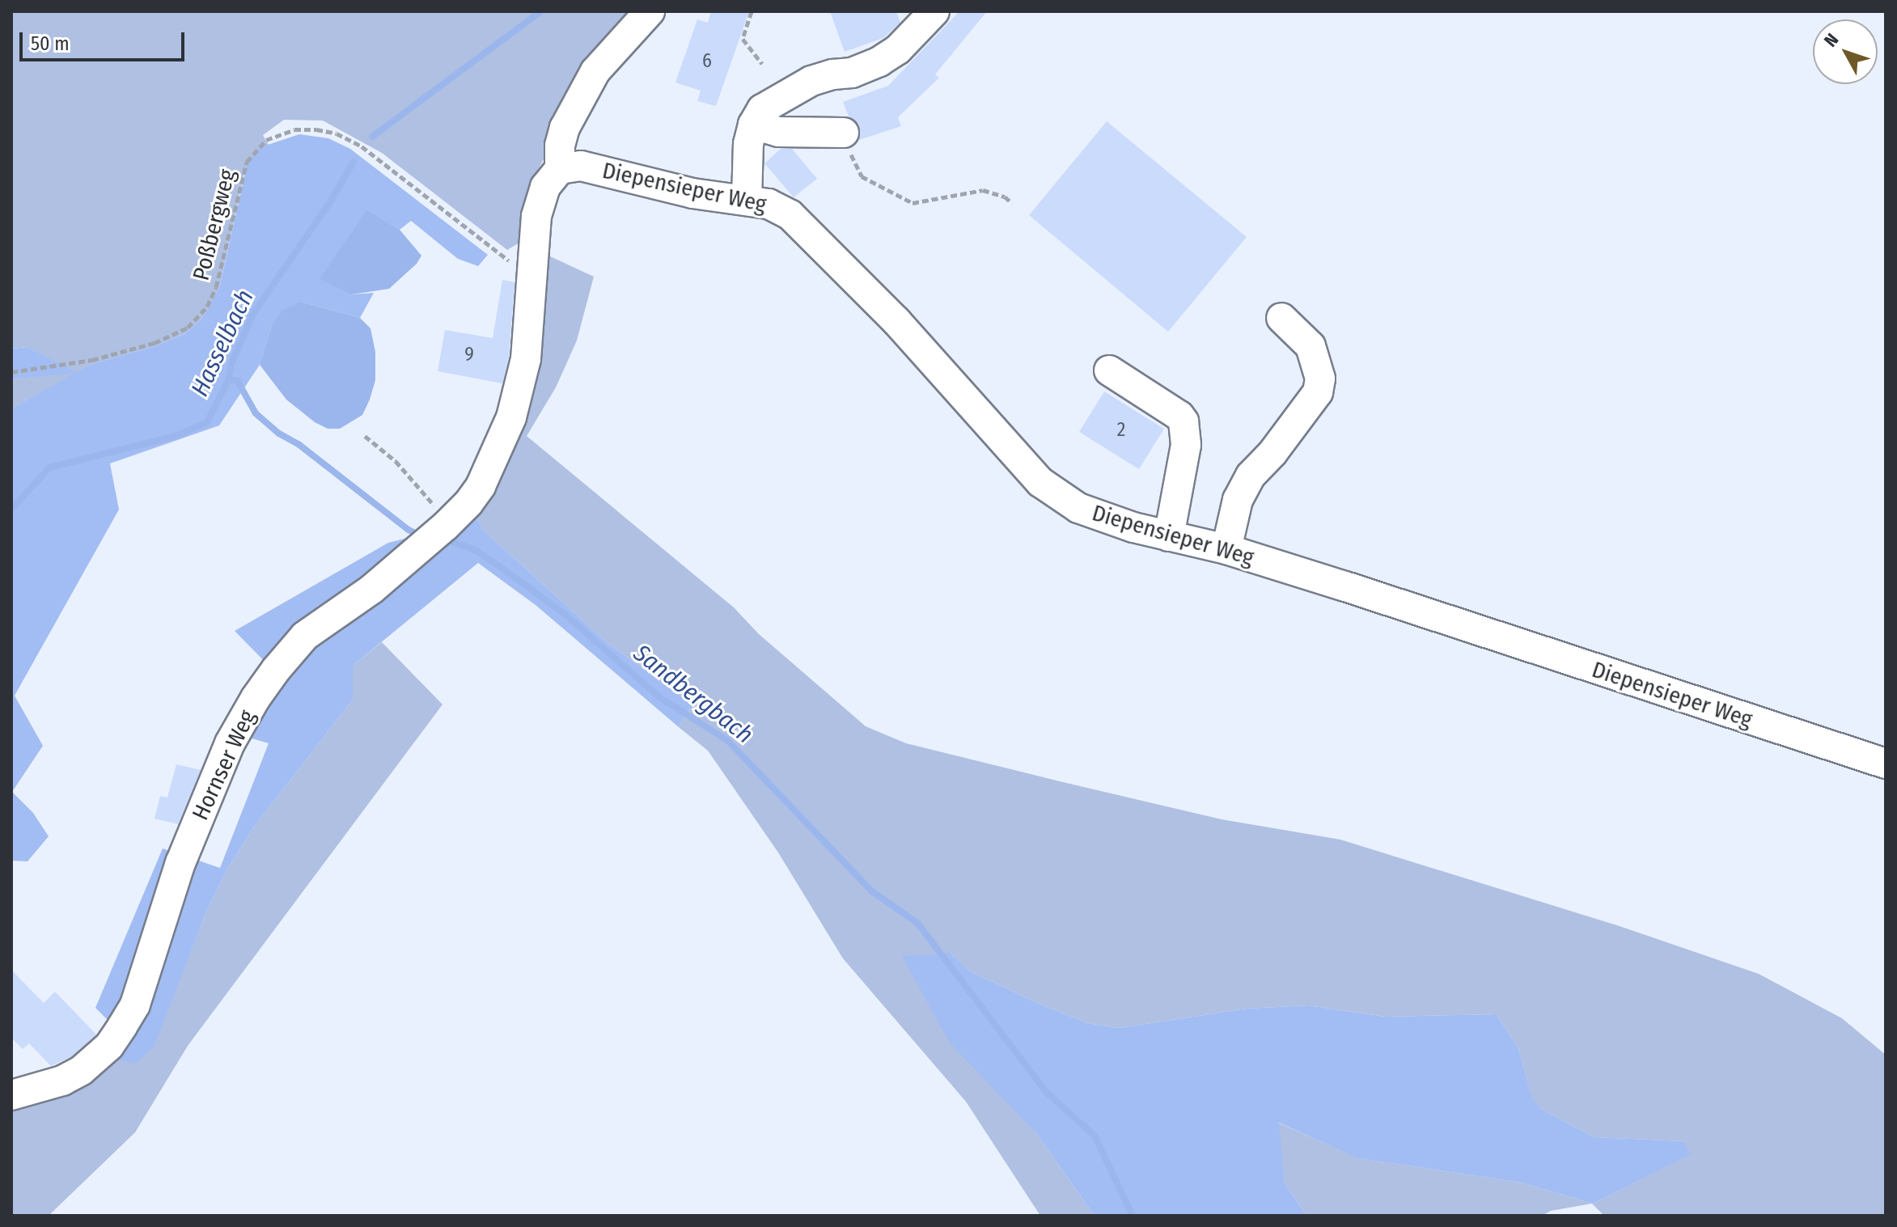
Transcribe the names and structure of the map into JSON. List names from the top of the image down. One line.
{"streets":{"street":["Diepensieper Weg","Hornser Weg"],"path":["Poßbergweg"]},"crossings":[["Poßbergweg","Hornser Weg"]],"water":["Hasselbach","Sandbergbach"],"house_numbers":["6","9","2"],"scale_bar":"50 m","north":"top left"}
